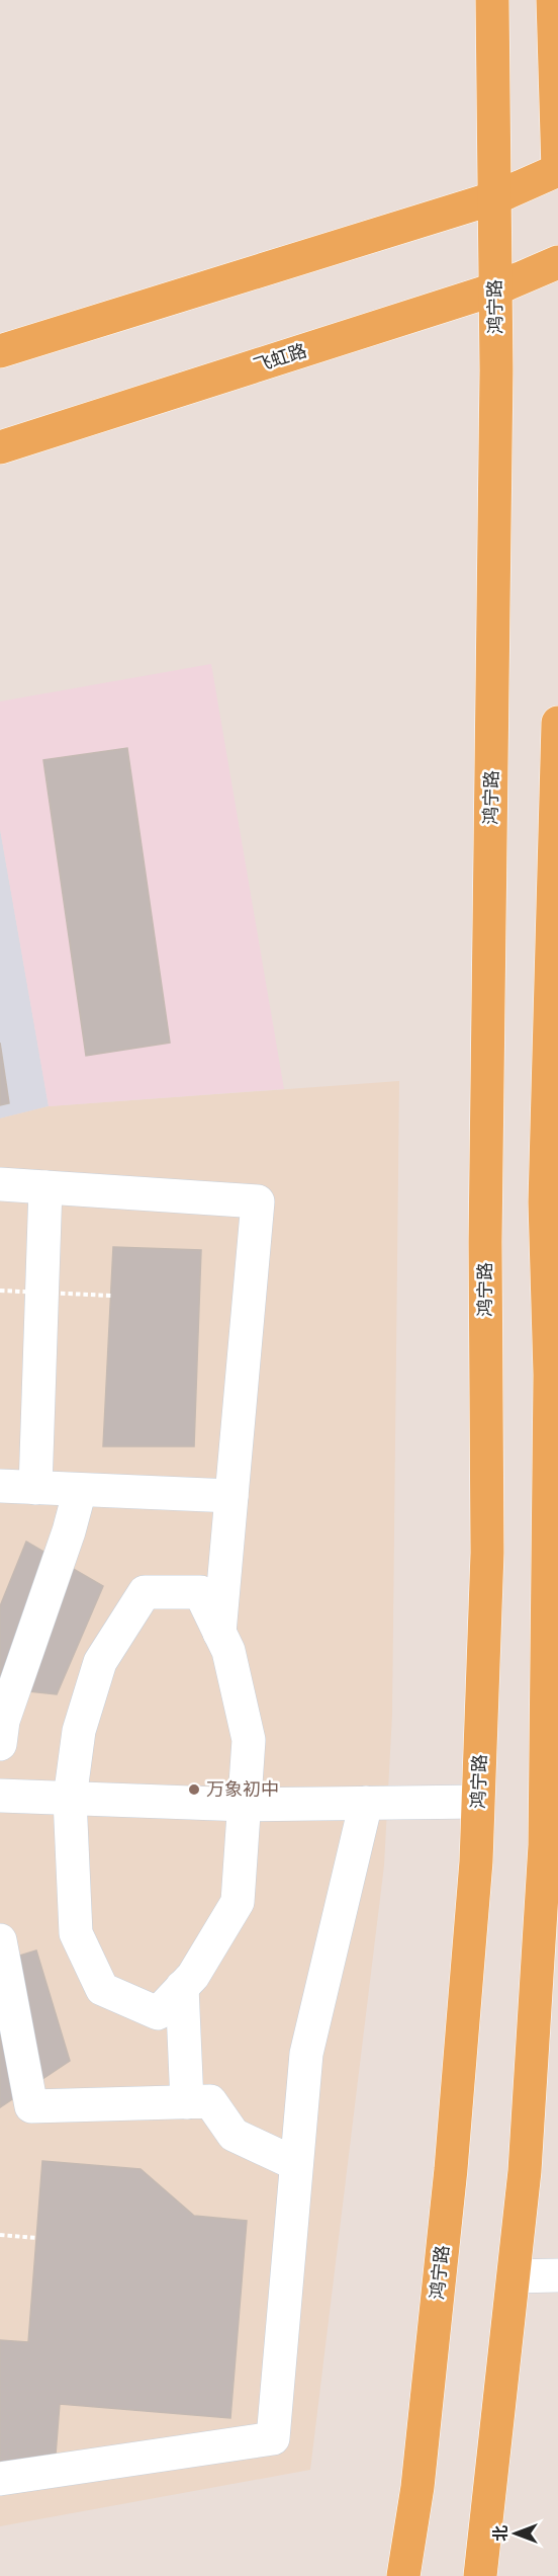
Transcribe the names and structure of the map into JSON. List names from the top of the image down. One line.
{"streets":{"main road":["鸿宁路","飞虹路"]},"crossings":[["鸿宁路","飞虹路"]],"places":["万象初中"],"north":"left"}
